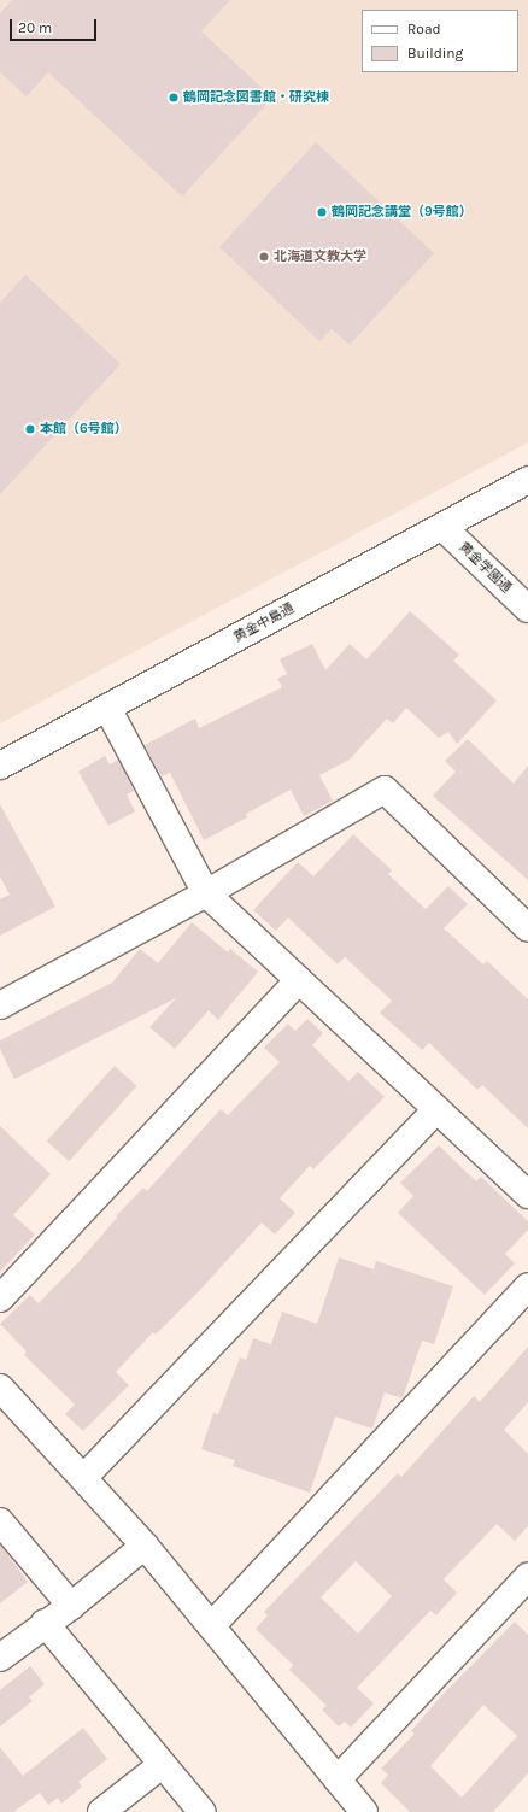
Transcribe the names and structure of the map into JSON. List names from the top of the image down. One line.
{"streets":{"street":["黄金学園通","黄金中島通"]},"crossings":[["黄金学園通","黄金中島通"]],"places":["鶴岡記念図書館・研究棟","鶴岡記念講堂（9号館）","北海道文教大学","本館（6号館）"],"legend":["Road","Building"],"scale_bar":"20 m"}
